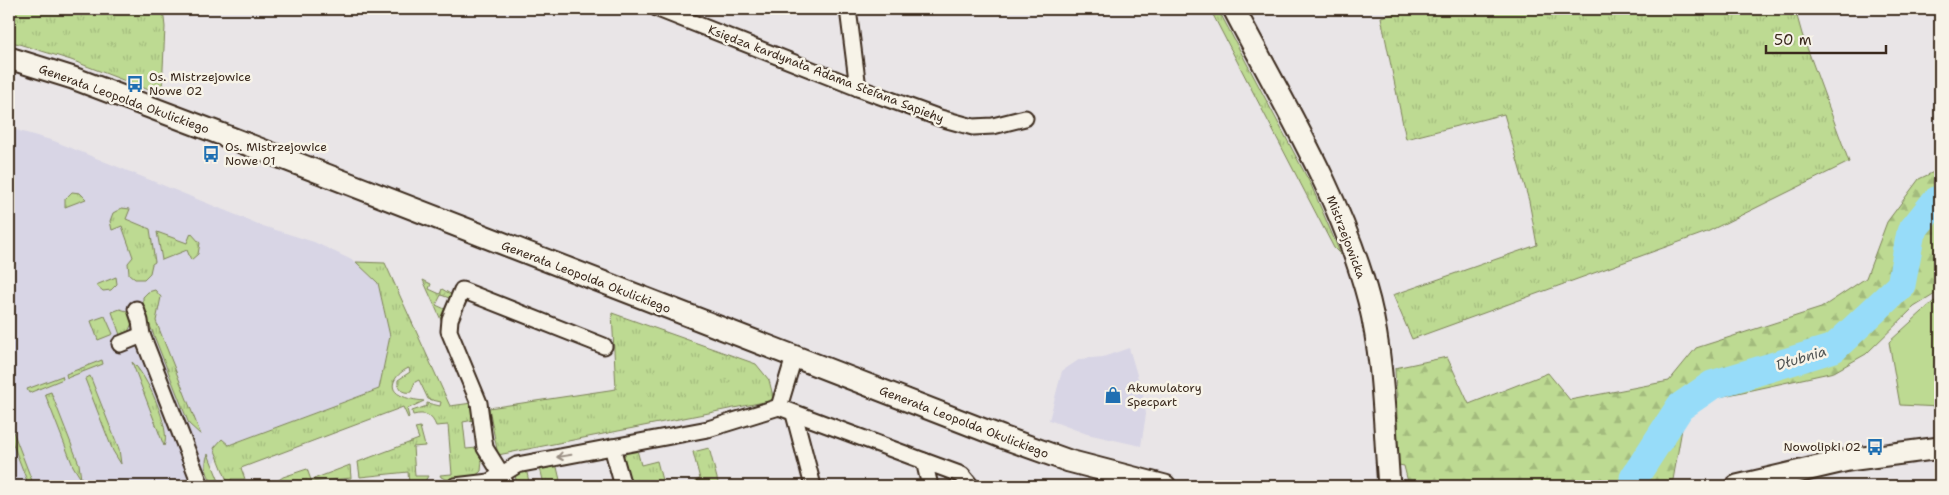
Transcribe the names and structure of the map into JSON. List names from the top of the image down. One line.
{"streets":{"main road":["Generała Leopolda Okulickiego","Mistrzejowicka"],"street":["Księdza kardynała Adama Stefana Sapiehy"]},"water":["Dłubnia"],"places":{"bus stop":["Os. Mistrzejowice Nowe 02","Os. Mistrzejowice Nowe 01","Nowolipki 02"],"shop":["Akumulatory Specpart"]},"scale_bar":"50 m"}
